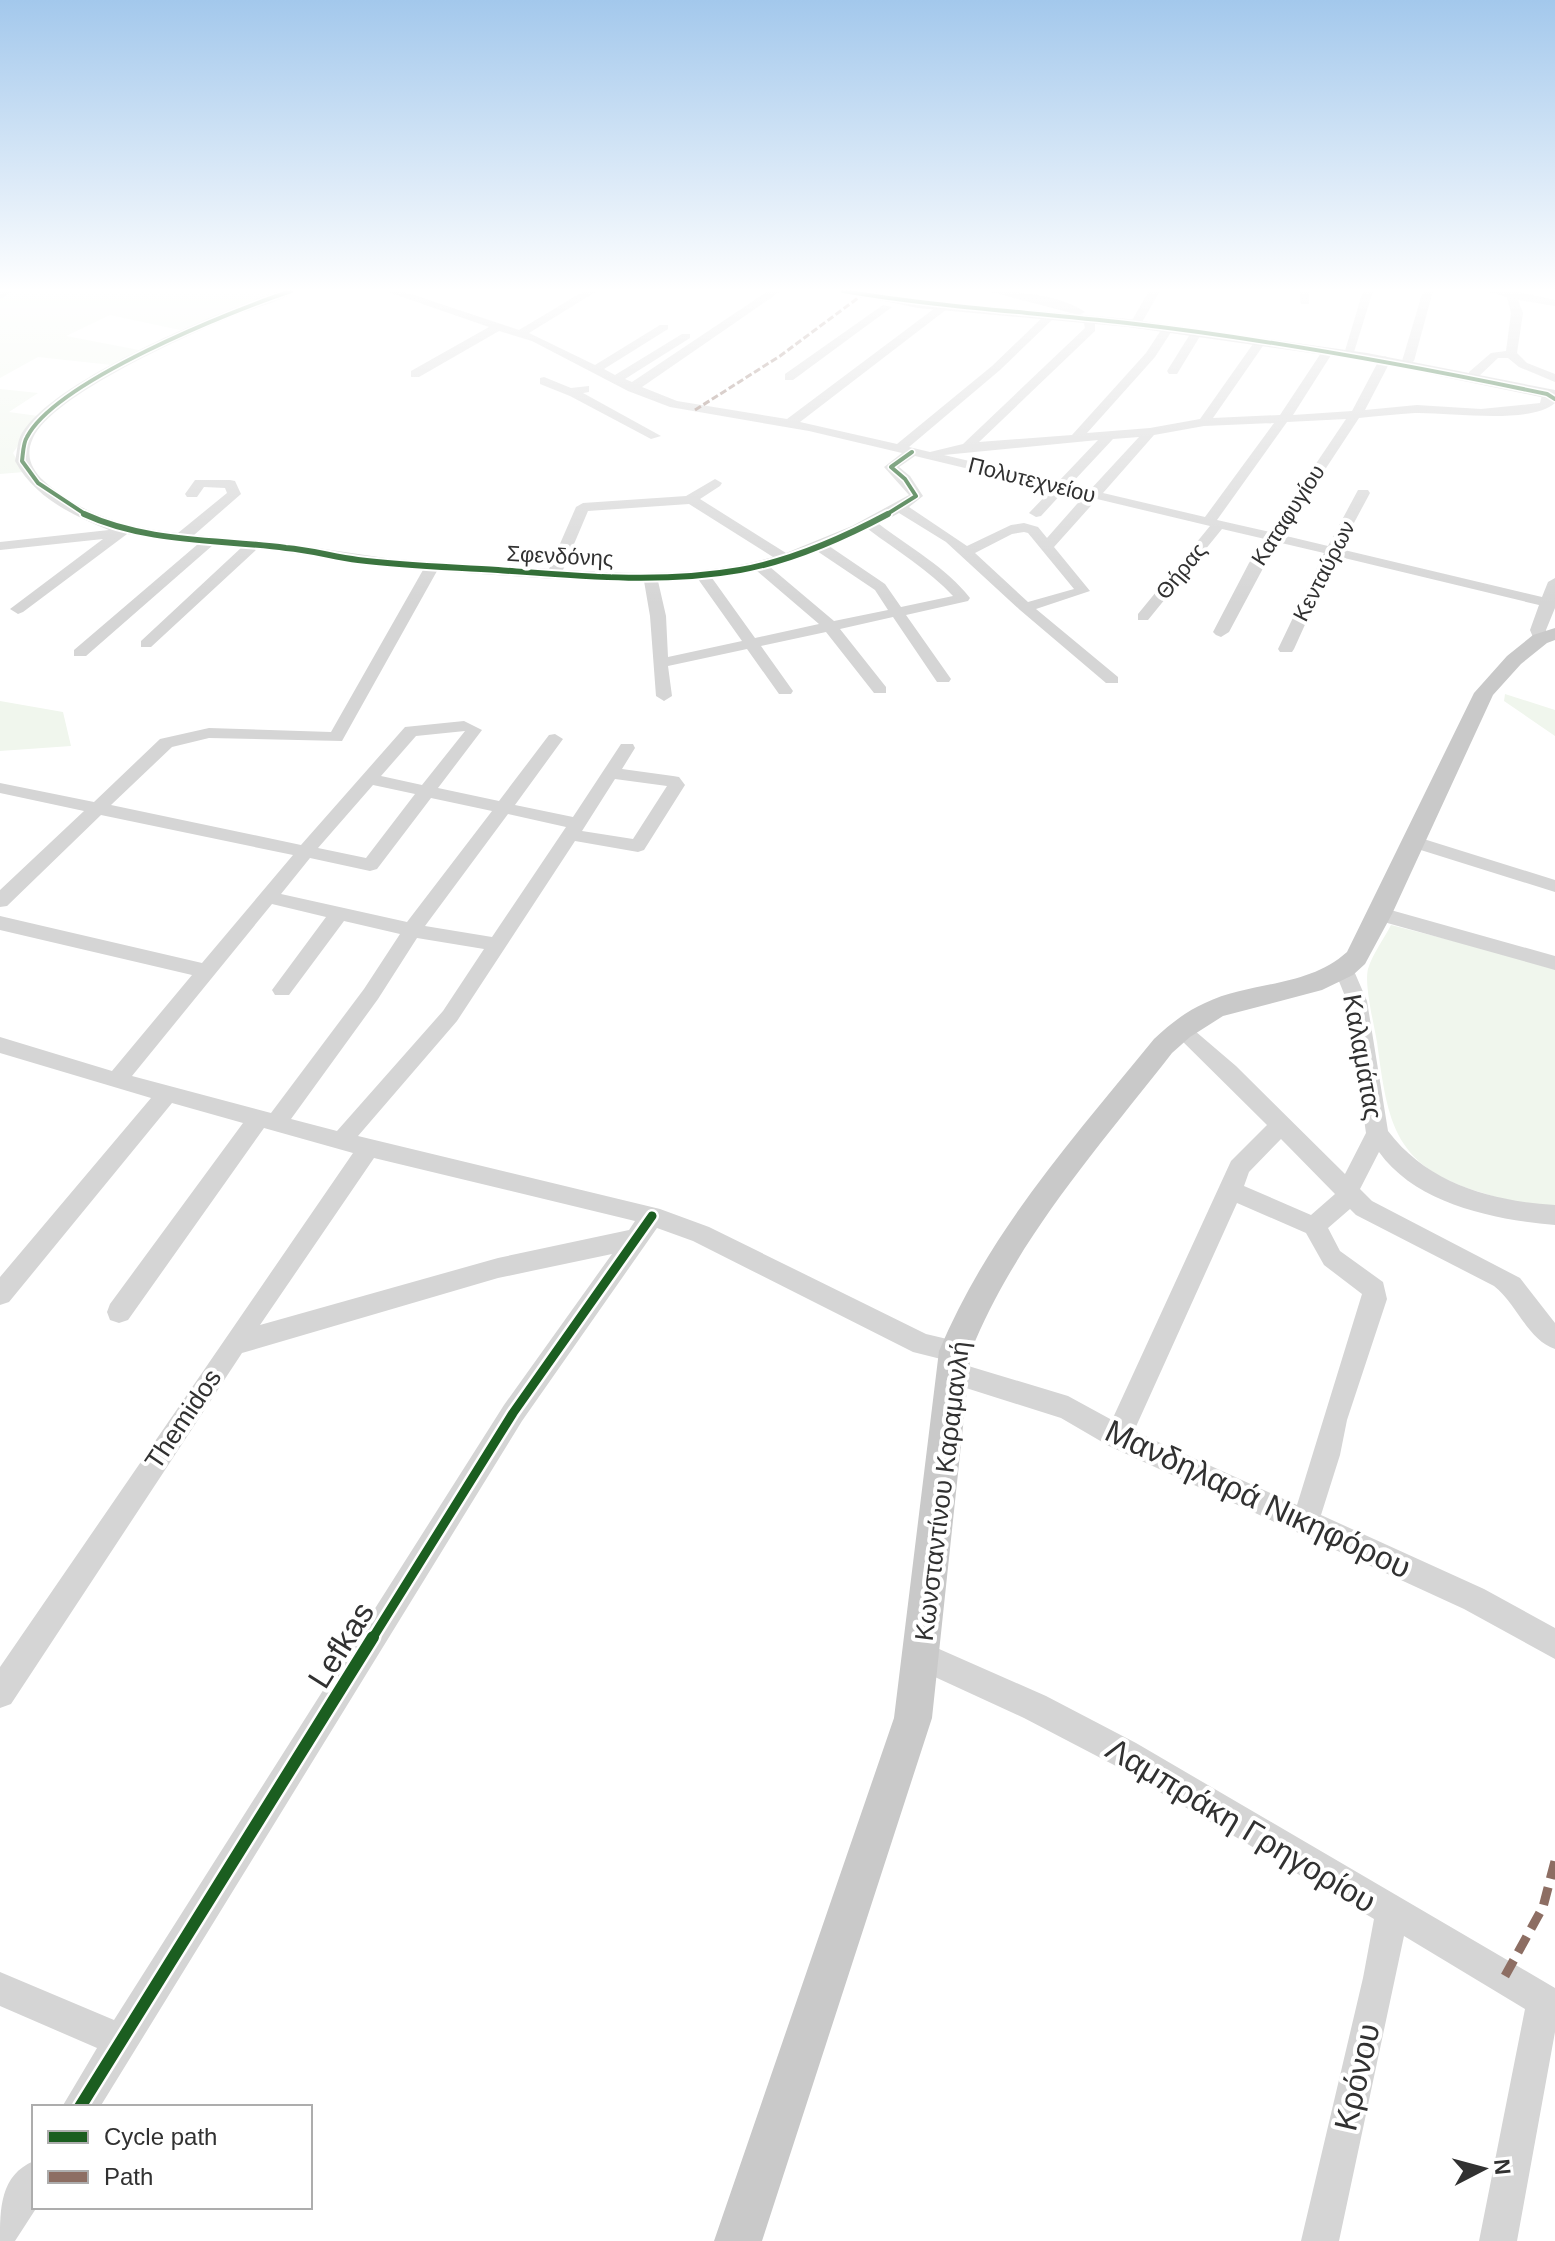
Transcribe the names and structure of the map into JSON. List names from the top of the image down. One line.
{"streets":{"main road":["Κωνσταντίνου Καραμανλή"],"street":["Πολυτεχνείου","Καταφυγίου","Σφενδόνης","Θήρας","Κενταύρων","Καλαμάτας","Themidos","Μανδηλαρά Νικηφόρου","Lefkas","Λαμπράκη Γρηγορίου","Κρόνου"]},"crossings":[["Πολυτεχνείου","Καταφυγίου"],["Πολυτεχνείου","Θήρας"],["Πολυτεχνείου","Κενταύρων"],["Καλαμάτας","Κωνσταντίνου Καραμανλή"],["Themidos","Μανδηλαρά Νικηφόρου"],["Κωνσταντίνου Καραμανλή","Μανδηλαρά Νικηφόρου"],["Κωνσταντίνου Καραμανλή","Λαμπράκη Γρηγορίου"],["Μανδηλαρά Νικηφόρου","Lefkas"],["Λαμπράκη Γρηγορίου","Κρόνου"]],"legend":["Cycle path","Path"],"north":"right"}
